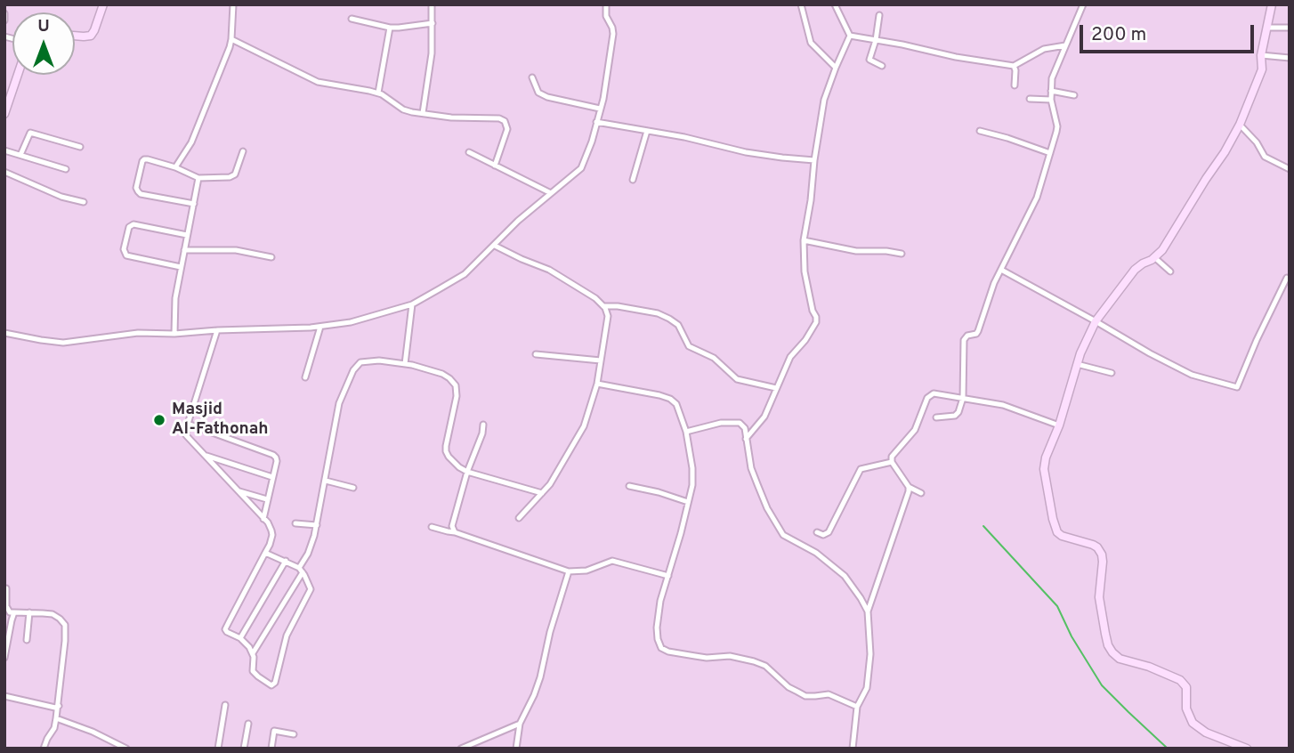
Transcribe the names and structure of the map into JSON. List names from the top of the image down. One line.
{"places":["Masjid Al-Fathonah"],"scale_bar":"200 m","north":"top"}
